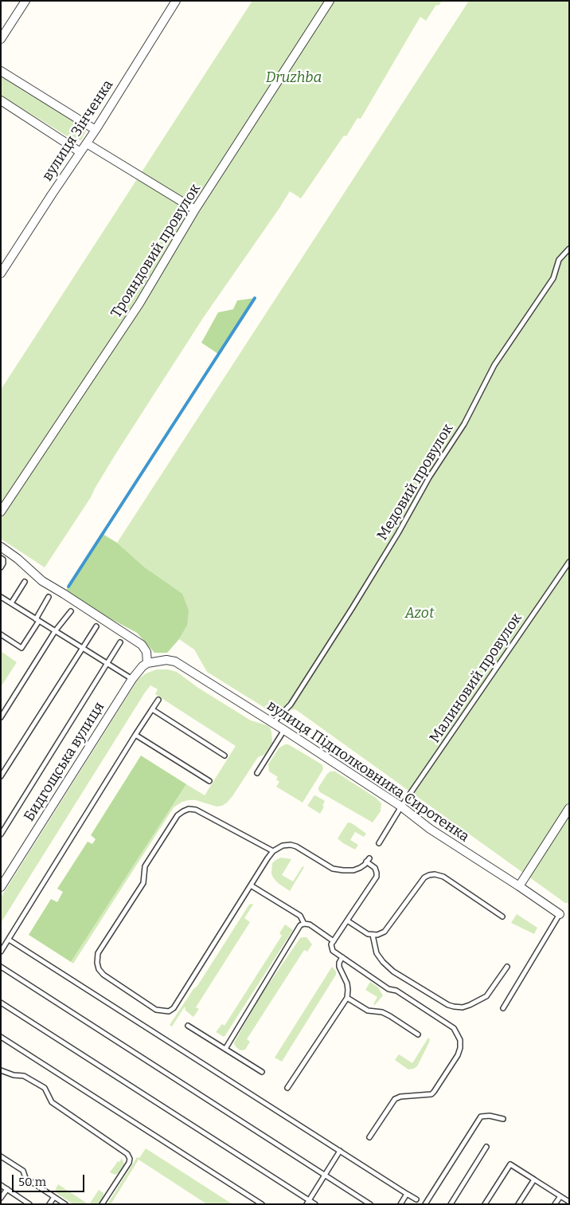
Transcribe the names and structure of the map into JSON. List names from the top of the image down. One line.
{"streets":{"street":["вулиця Зінченка","Трояндовий провулок","Бидгощська вулиця","вулиця Підполковника Сиротенка"],"lane":["Медовий провулок","Малиновий провулок"]},"crossings":[["Медовий провулок","вулиця Підполковника Сиротенка"],["Малиновий провулок","вулиця Підполковника Сиротенка"],["Бидгощська вулиця","вулиця Підполковника Сиротенка"]],"parks":["Druzhba","Azot"],"scale_bar":"50 m"}
